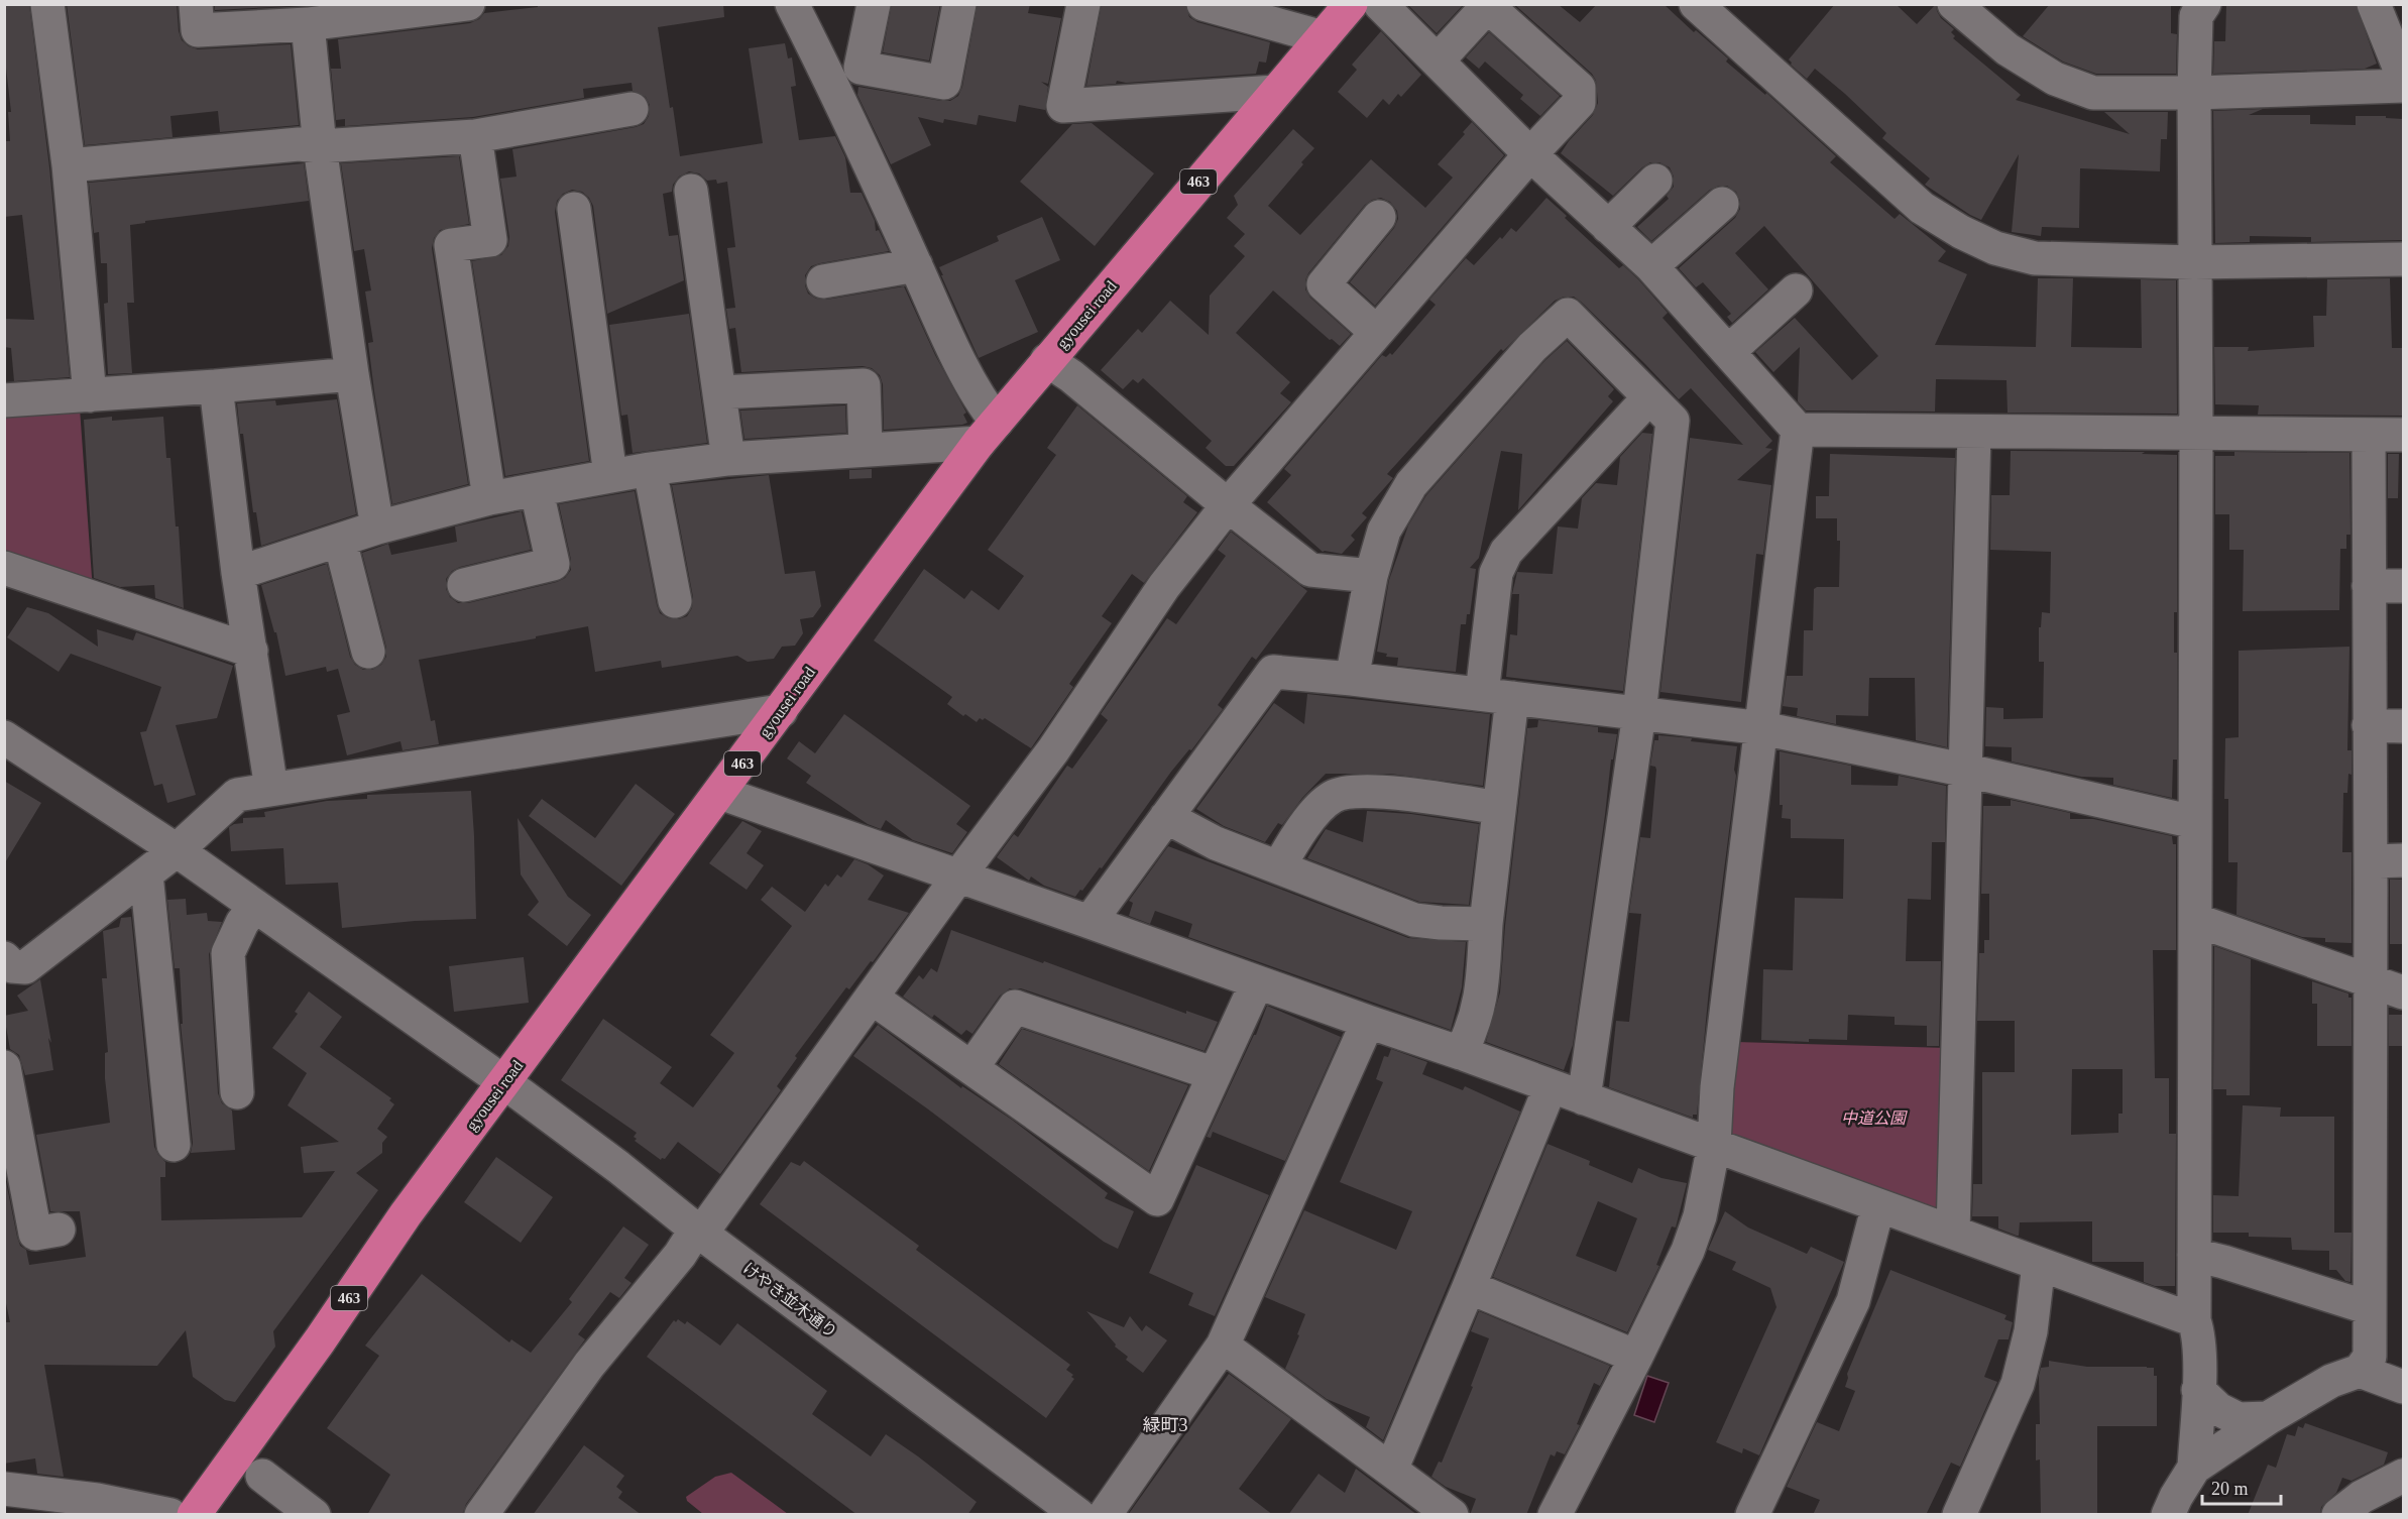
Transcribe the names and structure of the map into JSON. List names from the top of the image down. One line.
{"streets":{"highway":["463","gyousei road"],"street":["けやき並木通り"]},"crossings":[["gyousei road","けやき並木通り"]],"districts":["緑町3"],"parks":["中道公園"],"scale_bar":"20 m"}
